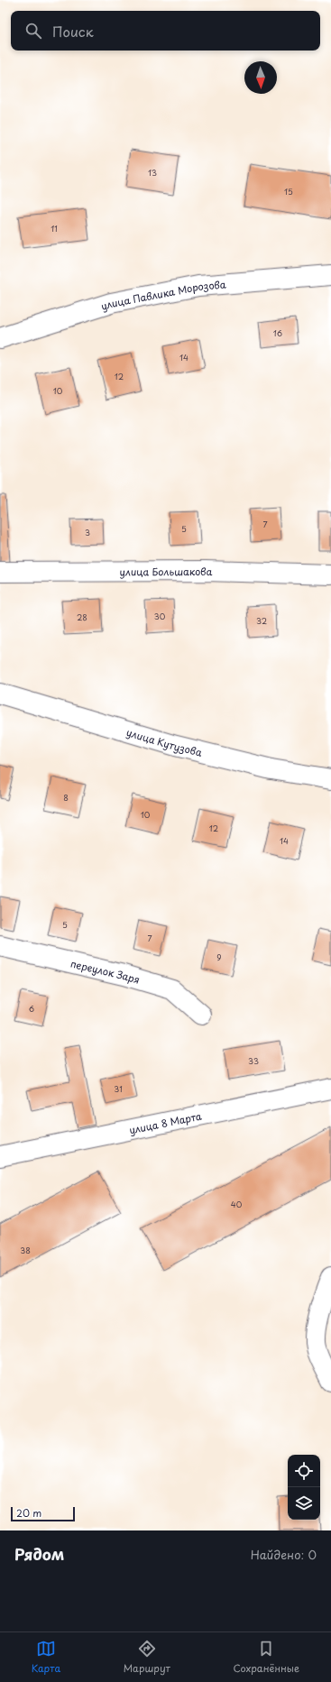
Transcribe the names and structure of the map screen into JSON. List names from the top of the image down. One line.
{"streets":{"street":["улица Павлика Морозова","улица Большакова","улица Кутузова","переулок Заря","улица 8 Марта"]},"house_numbers":["13","15","11","16","14","12","10","7","5","3","30","28","32","8","10","12","14","5","7","9","6","33","31","40","38"],"scale_bar":"20 m","north":"bottom","page":{"search":"Поиск","scale":"20 m","heading":["Рядом","Найдено: 0"],"nav":["Карта","Маршрут","Сохранённые"]}}
